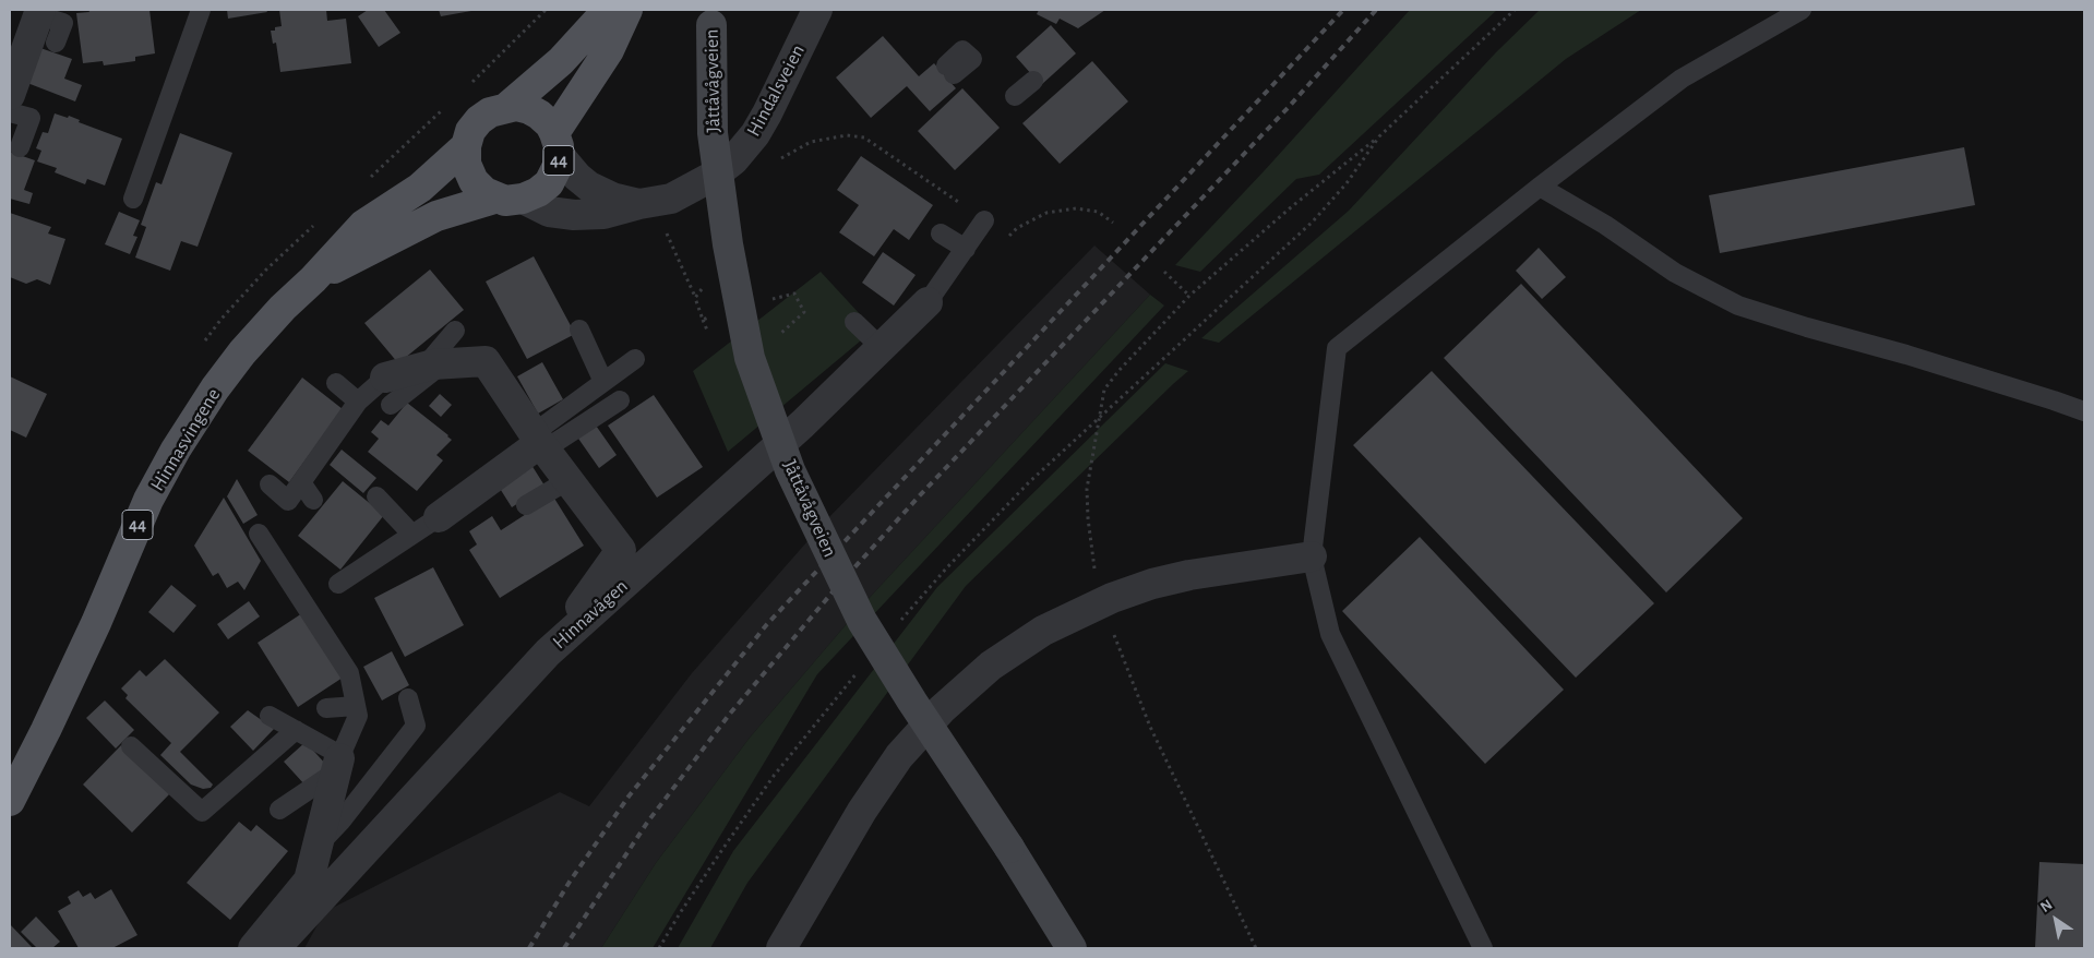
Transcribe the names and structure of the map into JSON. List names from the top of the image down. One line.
{"streets":{"main road":["44","Hinnasvingene"],"street":["Jåttåvågveien","Hindalsveien","Hinnavågen"]},"crossings":[["Hindalsveien","44"],["Hindalsveien","Hinnasvingene"],["44","Hinnasvingene"]],"north":"top left"}
